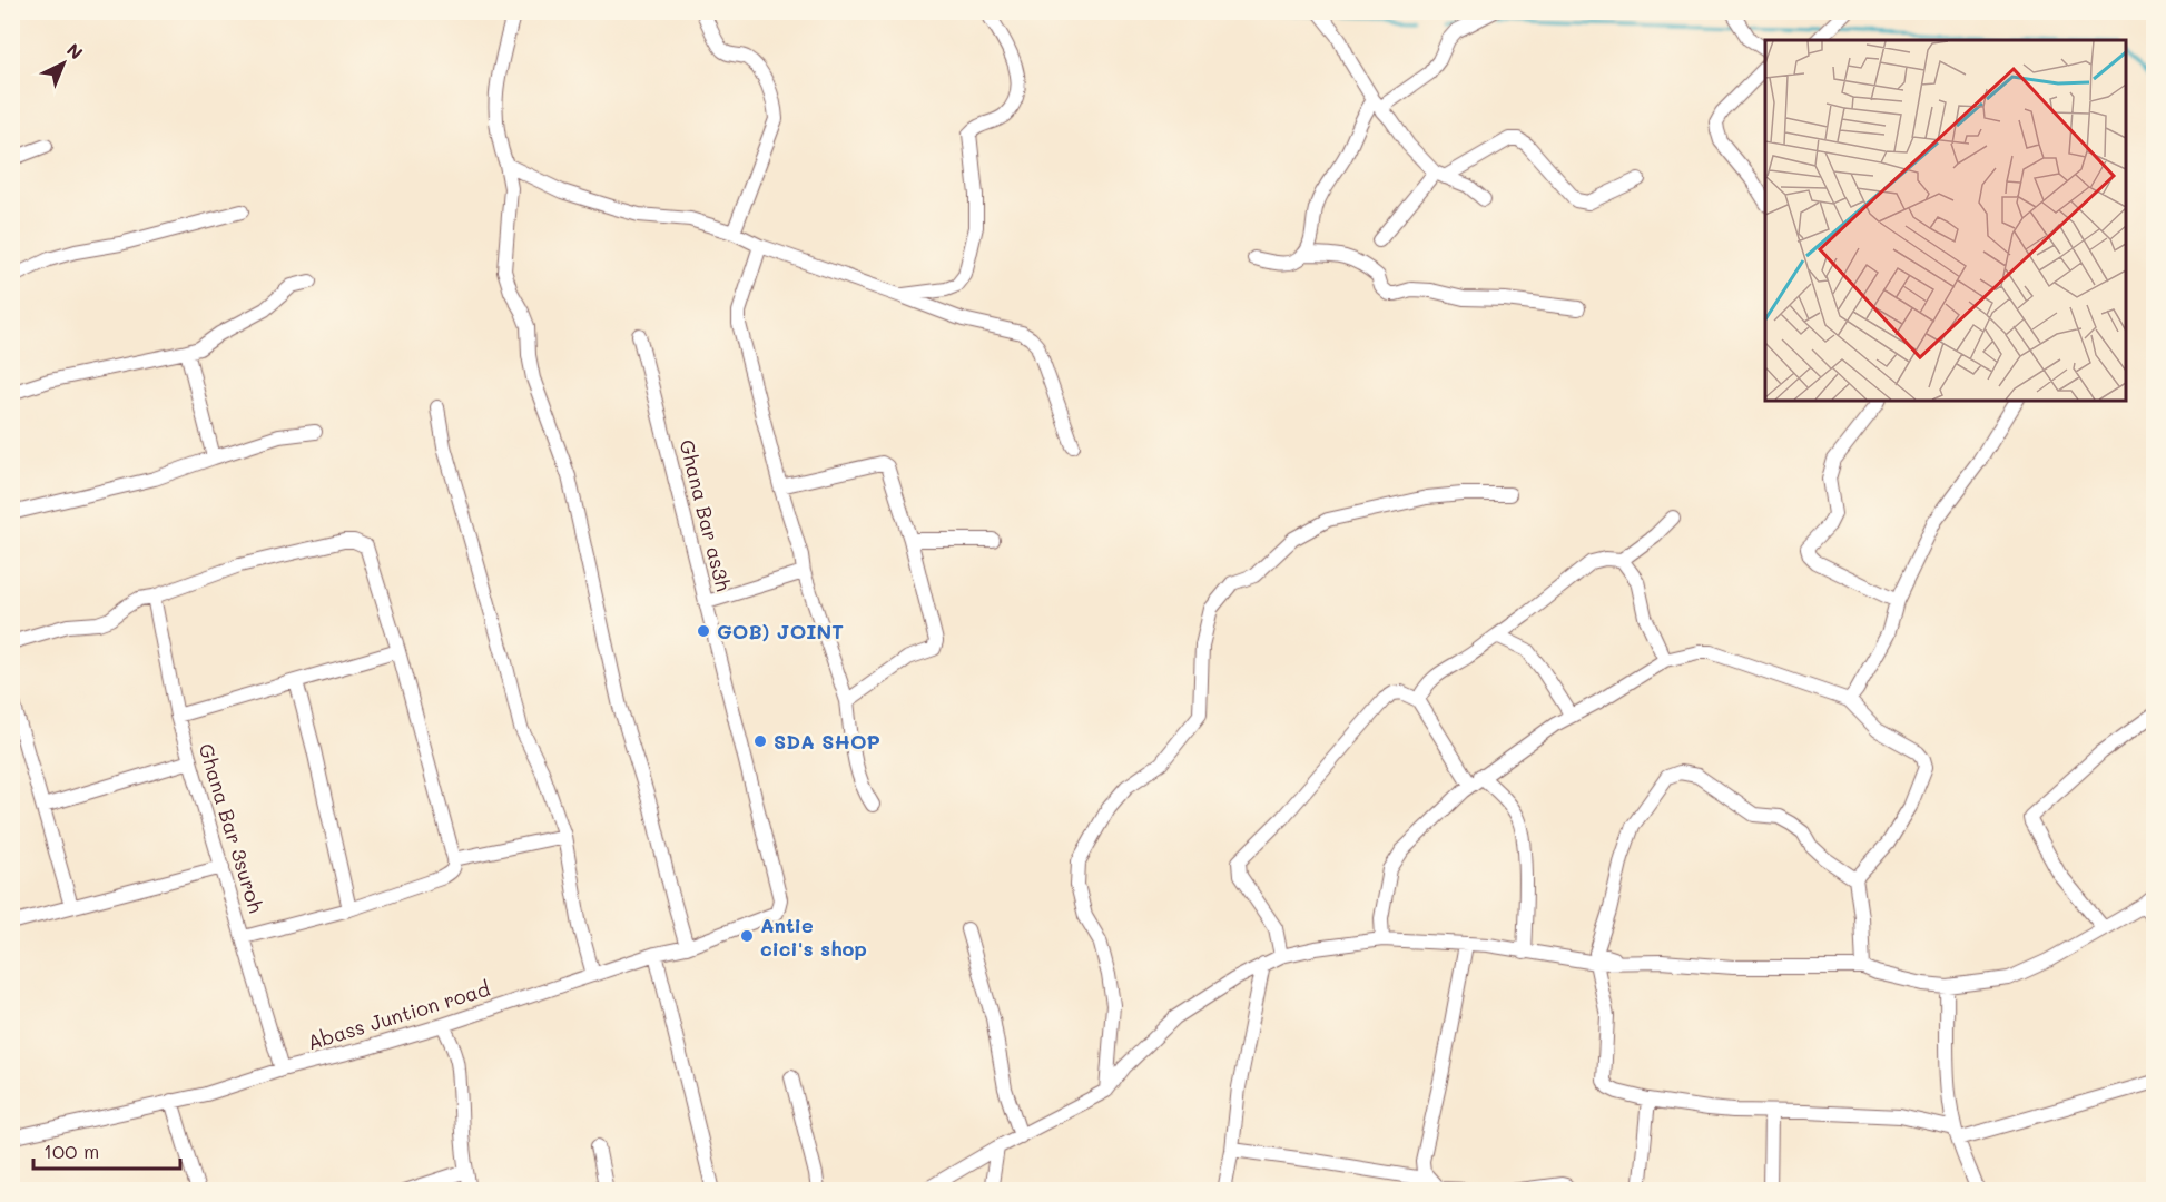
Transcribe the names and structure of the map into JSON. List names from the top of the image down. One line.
{"streets":{"street":["Ghana Bar as3h","Ghana Bar 3suroh","Abass Juntion road"]},"crossings":[["Ghana Bar as3h","Abass Juntion road"],["Ghana Bar 3suroh","Abass Juntion road"]],"places":["GOB) JOINT","SDA SHOP","Antie cici's shop"],"scale_bar":"100 m","north":"top right"}
